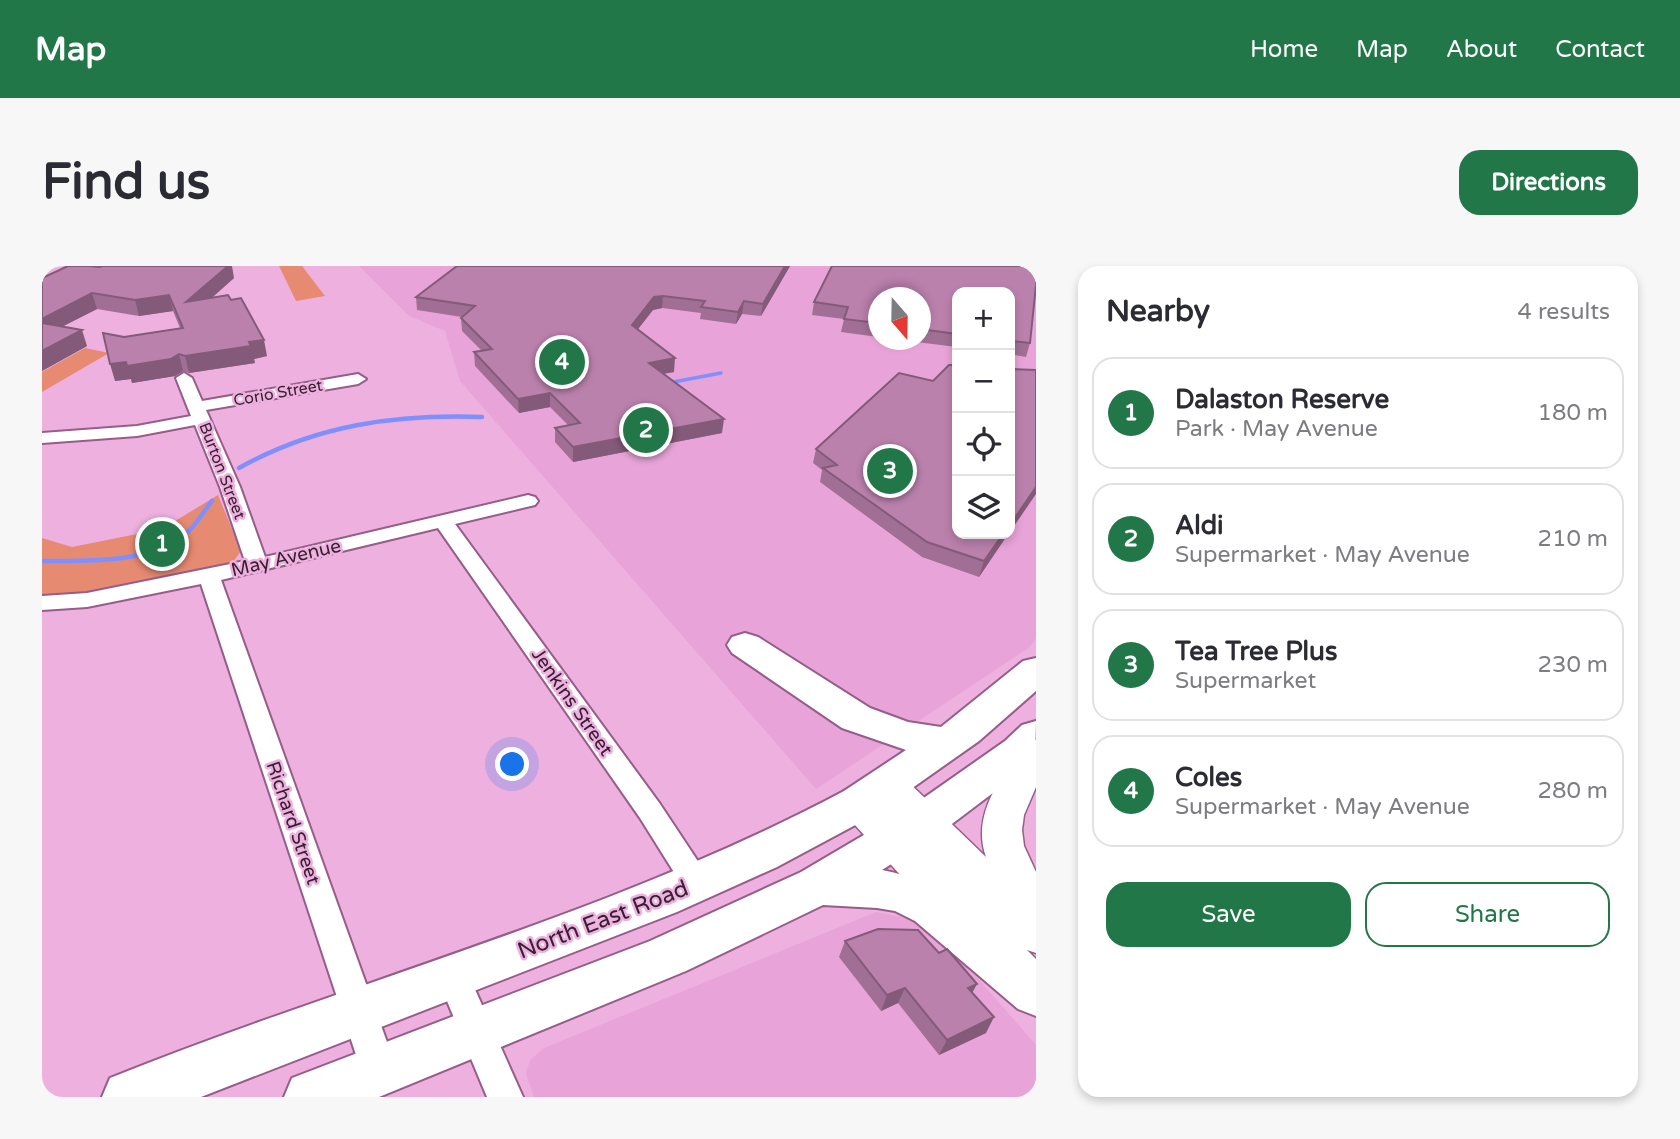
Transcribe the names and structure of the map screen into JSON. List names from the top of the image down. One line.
{"streets":{"main road":["North East Road"],"street":["Corio Street","Burton Street","May Avenue","Jenkins Street","Richard Street"]},"crossings":[["Corio Street","Burton Street"],["Burton Street","May Avenue"],["May Avenue","Jenkins Street"],["May Avenue","Richard Street"],["Jenkins Street","North East Road"],["Richard Street","North East Road"]],"north":"bottom","page":{"header":"Map","nav":["Home","Map","About","Contact"],"buttons":["Directions",["Save","Share"]],"title":"Find us","heading":["Nearby","4 results"],"map_buttons":["+","−"],"pins":["4","2","3","1"],"list":[{"mark":"1","name":"Dalaston Reserve","note":"Park · May Avenue","value":"180 m"},{"mark":"2","name":"Aldi","note":"Supermarket · May Avenue","value":"210 m"},{"mark":"3","name":"Tea Tree Plus","note":"Supermarket","value":"230 m"},{"mark":"4","name":"Coles","note":"Supermarket · May Avenue","value":"280 m"}]}}
